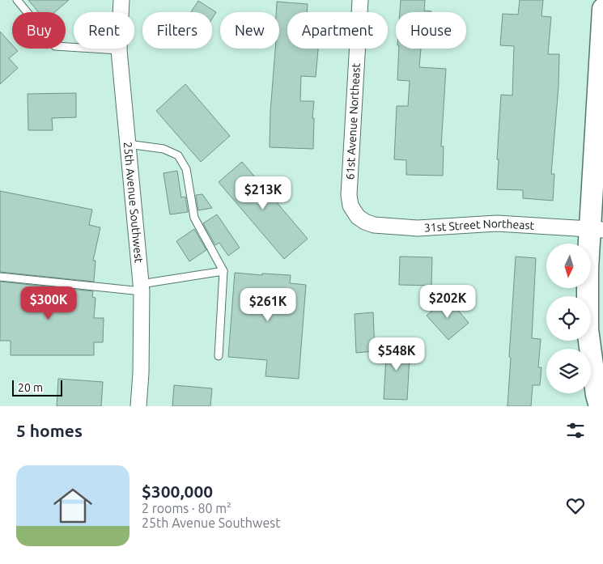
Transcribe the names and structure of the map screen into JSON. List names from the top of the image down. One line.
{"streets":{"street":["61st Avenue Northeast","25th Avenue Southwest","31st Street Northeast"]},"crossings":[["61st Avenue Northeast","31st Street Northeast"]],"scale_bar":"20 m","north":"bottom","page":{"chip":["Buy","Rent","Filters","New","Apartment","House"],"price":["$213K","$202K","$300K","$261K","$548K"],"scale":"20 m","heading":"5 homes","list":[{"name":"$300,000","note":"2 rooms · 80 m² · 25th Avenue Southwest"}]}}
